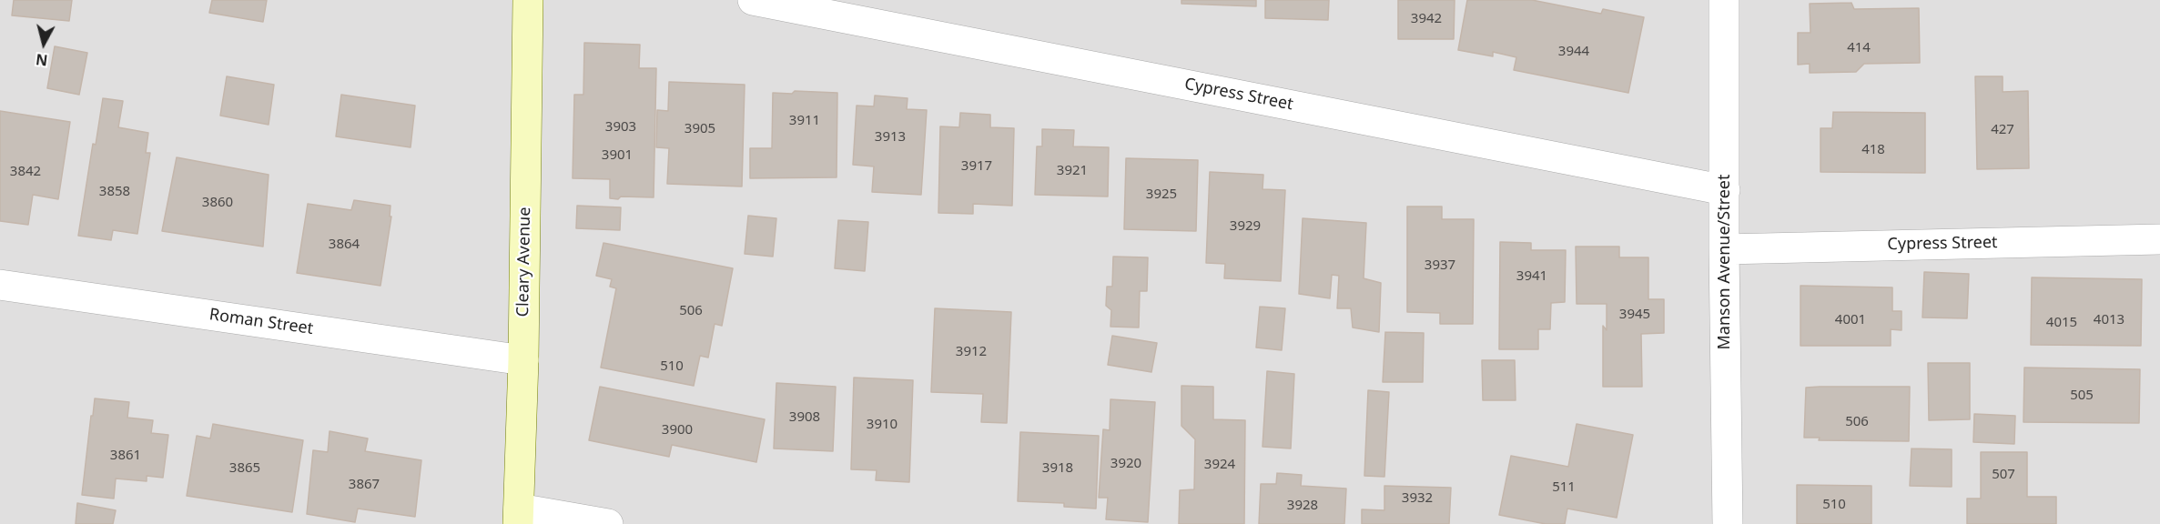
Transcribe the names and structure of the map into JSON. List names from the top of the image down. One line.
{"streets":{"street":["Cypress Street","Cleary Avenue","Manson Avenue/Street","Roman Street"]},"crossings":[["Cypress Street","Manson Avenue/Street"],["Cleary Avenue","Roman Street"]],"house_numbers":["3942","414","3944","3911","3903","3905","427","3913","418","3901","3917","3921","3842","3858","3925","3860","3929","3864","3937","3941","506","3945","4001","4013","4015","3912","510","505","3908","506","3910","3900","3861","3920","3924","3865","3918","507","3867","511","3932","510","3928"],"north":"bottom"}
